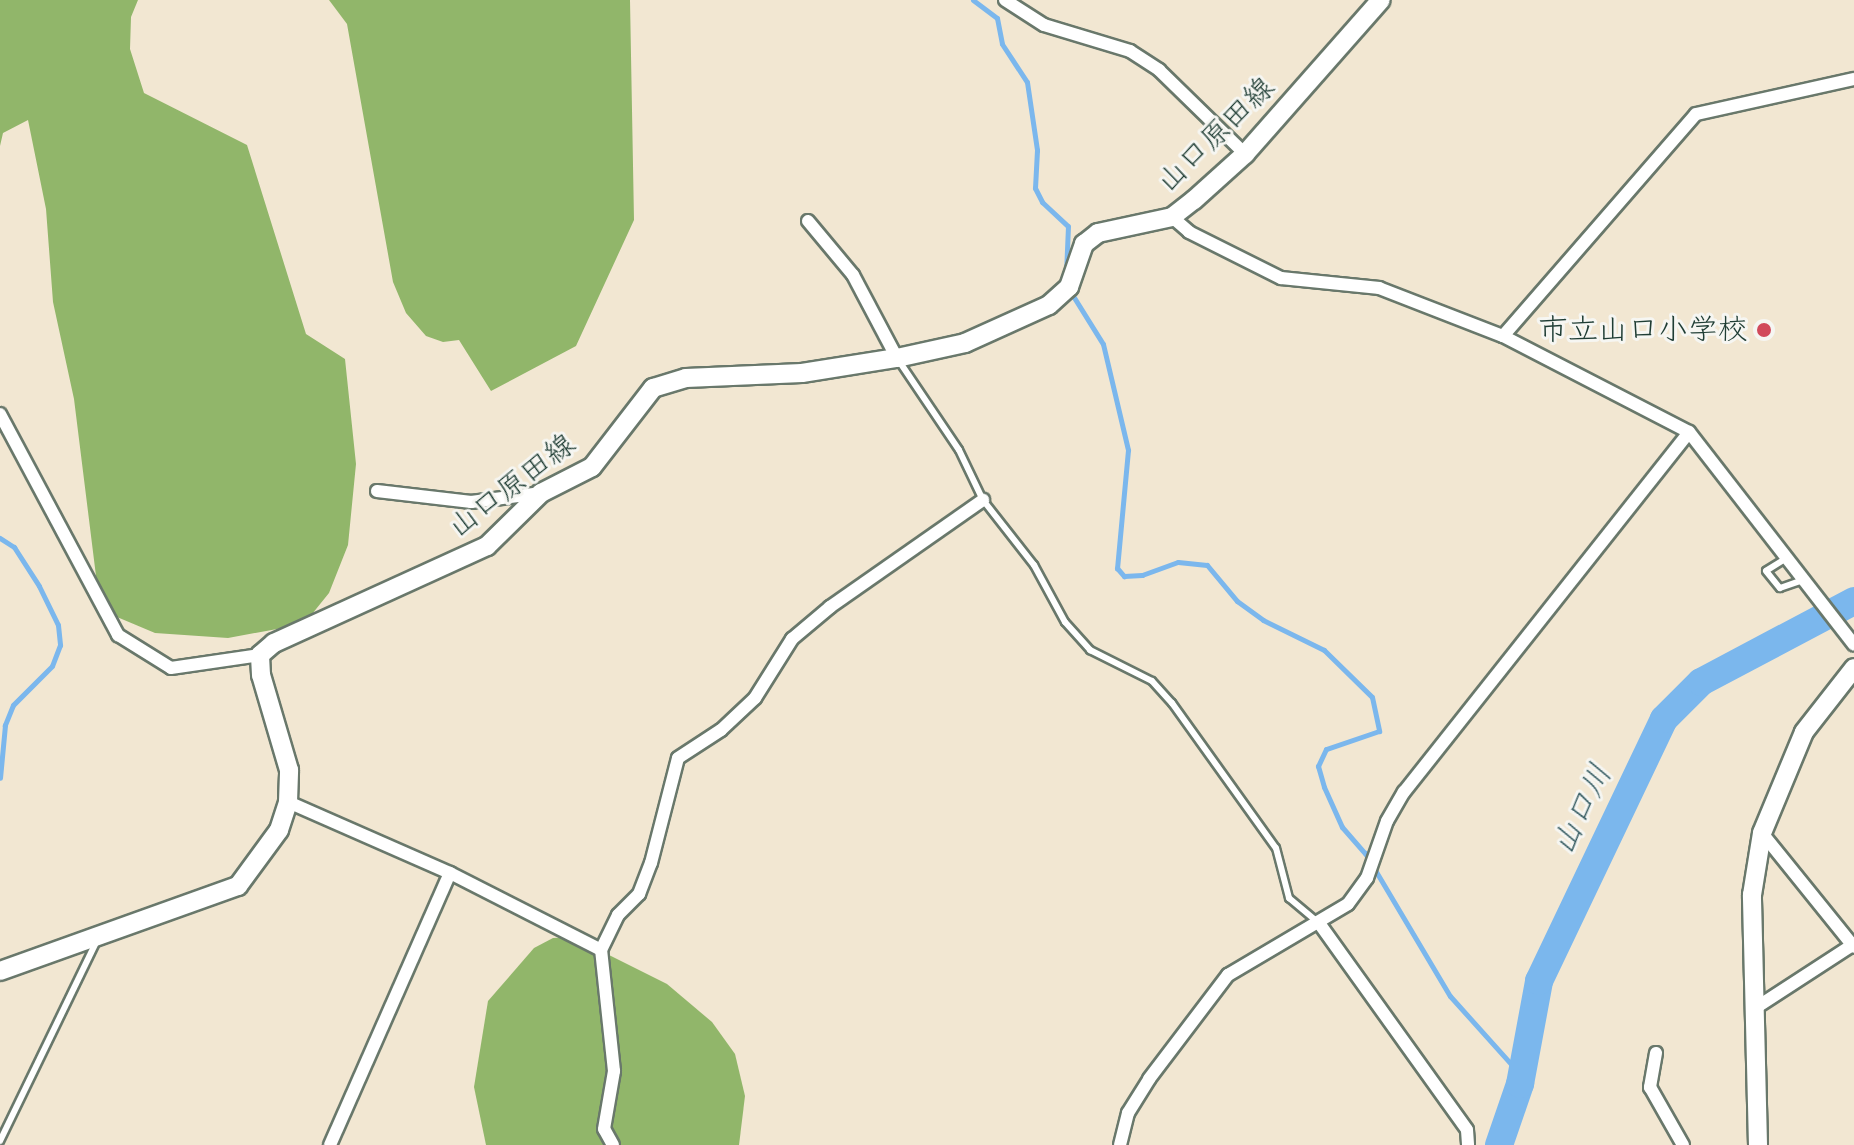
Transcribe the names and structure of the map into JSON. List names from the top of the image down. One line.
{"streets":{"main road":["山口原田線"]},"water":["山口川"],"places":["市立山口小学校"]}
